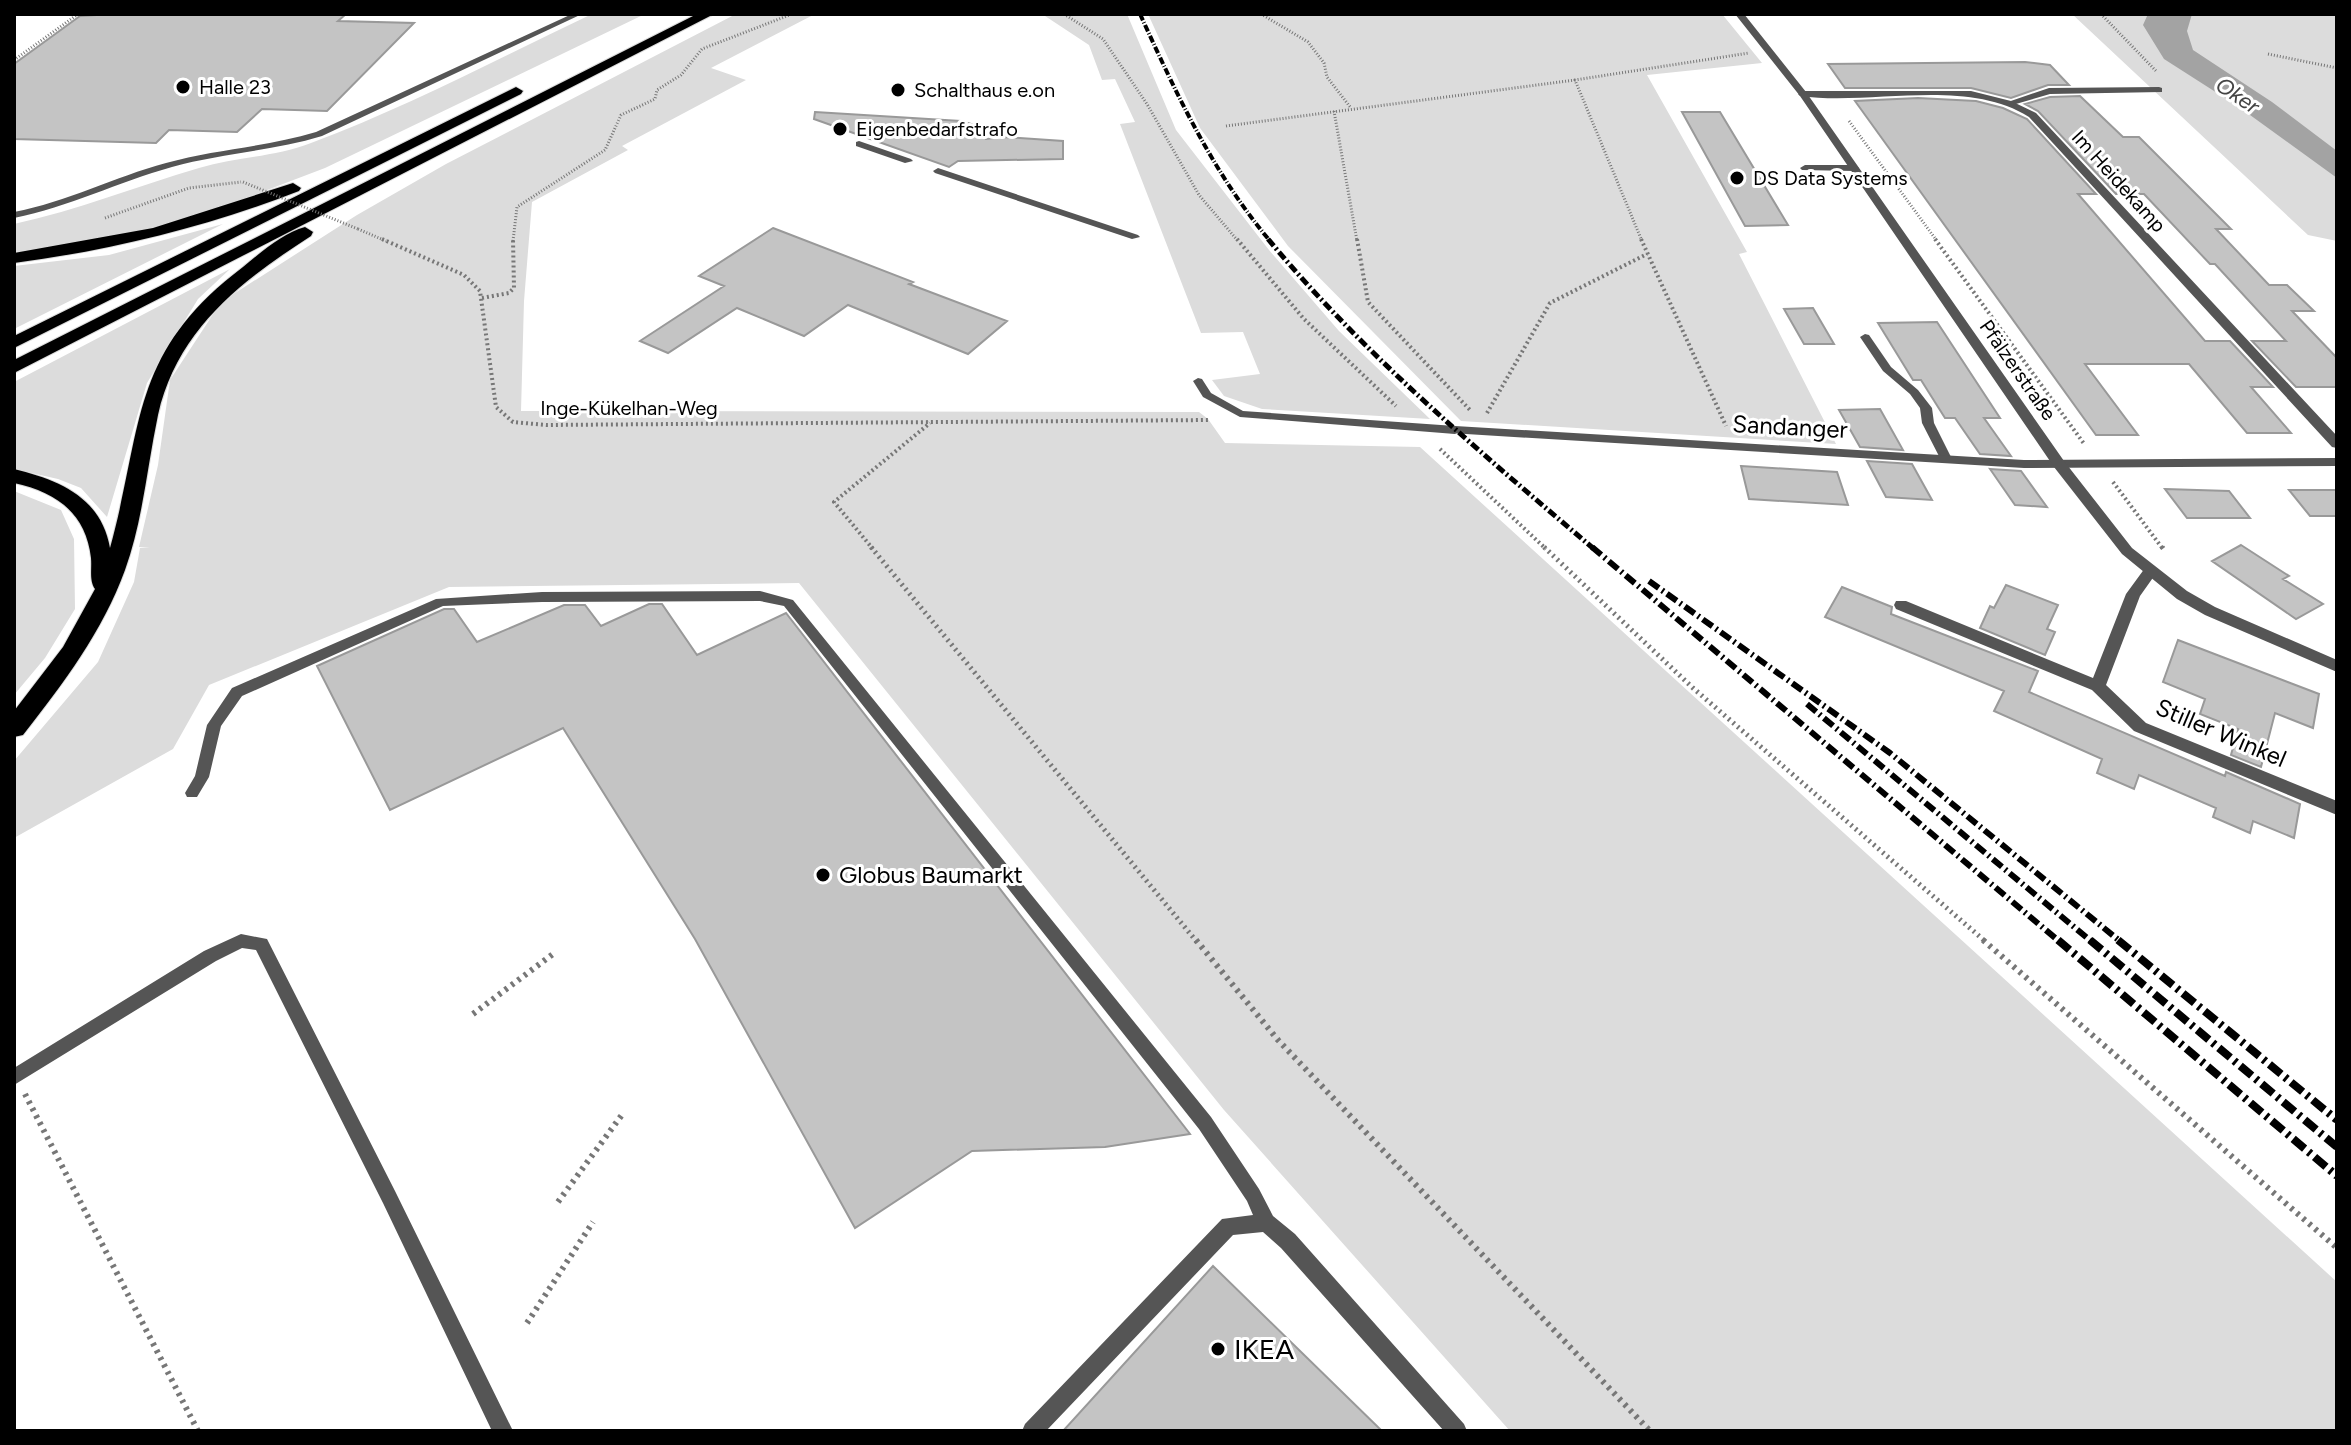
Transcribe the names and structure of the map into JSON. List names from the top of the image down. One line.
{"streets":{"street":["Im Heidekamp","Pfälzerstraße","Sandanger","Stiller Winkel"],"path":["Inge-Kükelhan-Weg"]},"crossings":[["Im Heidekamp","Pfälzerstraße"],["Pfälzerstraße","Sandanger"],["Inge-Kükelhan-Weg","Sandanger"]],"water":["Oker"],"places":["Halle 23","Schalthaus e.on","Eigenbedarfstrafo","DS Data Systems","Globus Baumarkt","IKEA"]}
